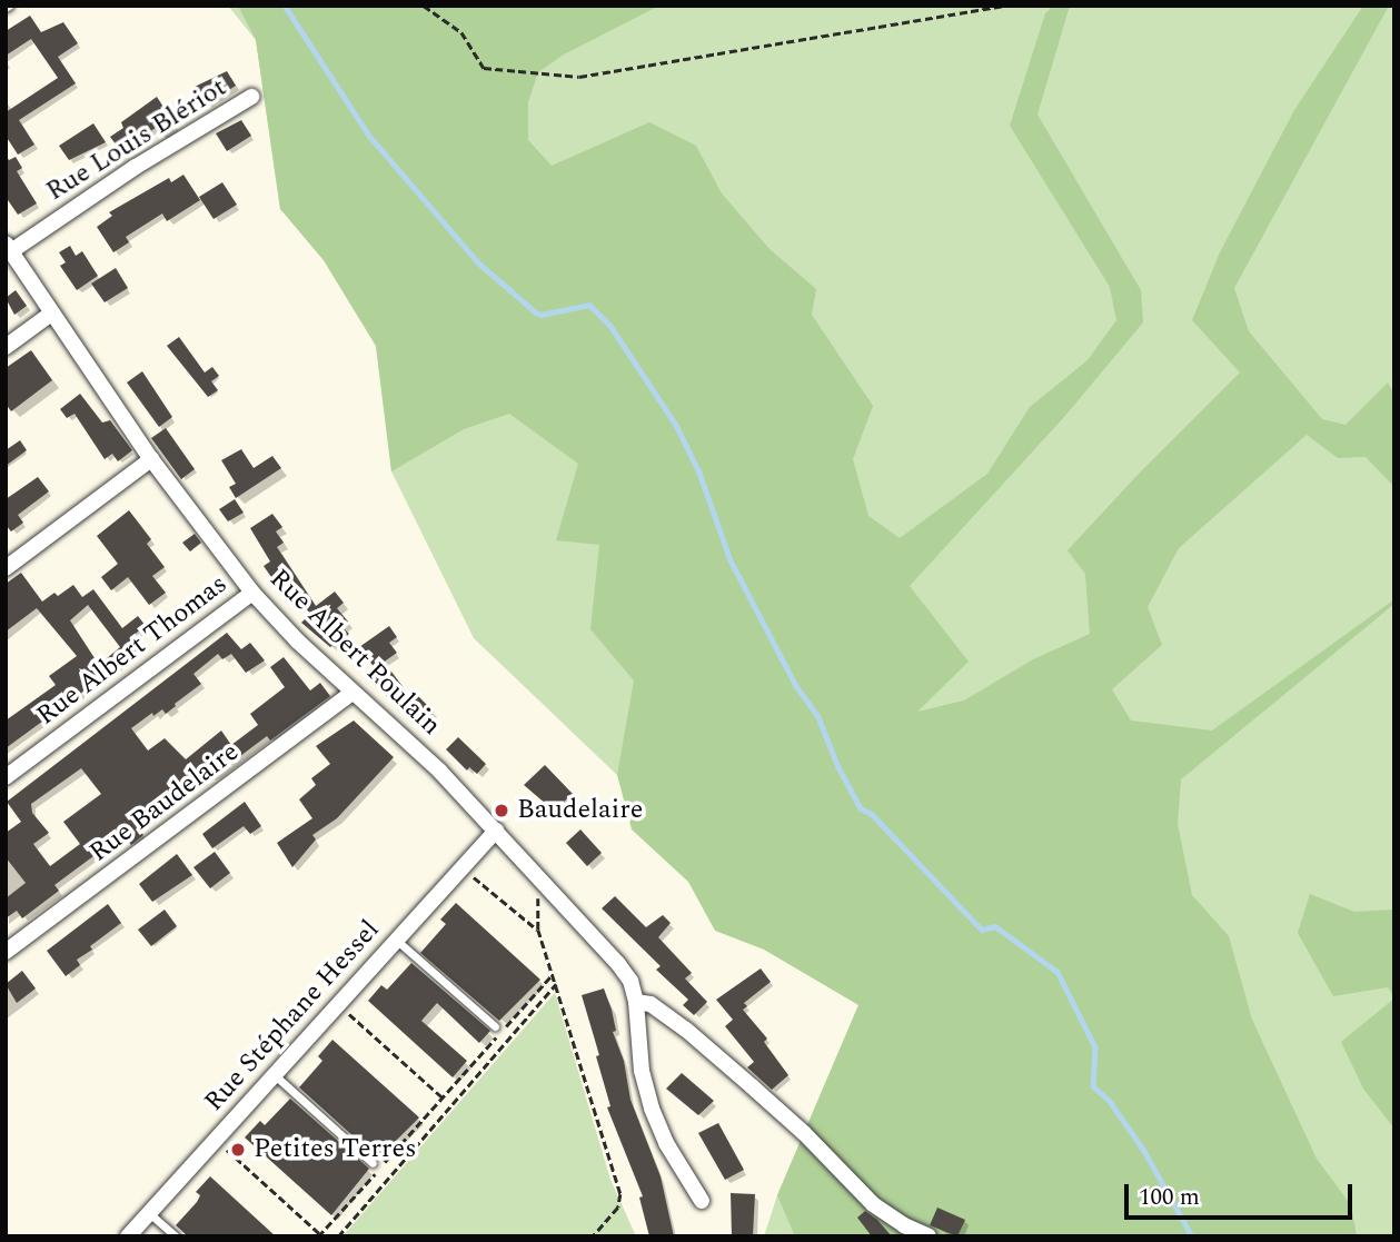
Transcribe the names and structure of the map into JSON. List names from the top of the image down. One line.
{"streets":{"street":["Rue Louis Blériot","Rue Albert Thomas","Rue Albert Poulain","Rue Baudelaire","Rue Stéphane Hessel"]},"crossings":[["Rue Louis Blériot","Rue Albert Poulain"],["Rue Albert Thomas","Rue Albert Poulain"],["Rue Albert Poulain","Rue Baudelaire"],["Rue Albert Poulain","Rue Stéphane Hessel"]],"places":["Baudelaire","Petites Terres"],"scale_bar":"100 m"}
